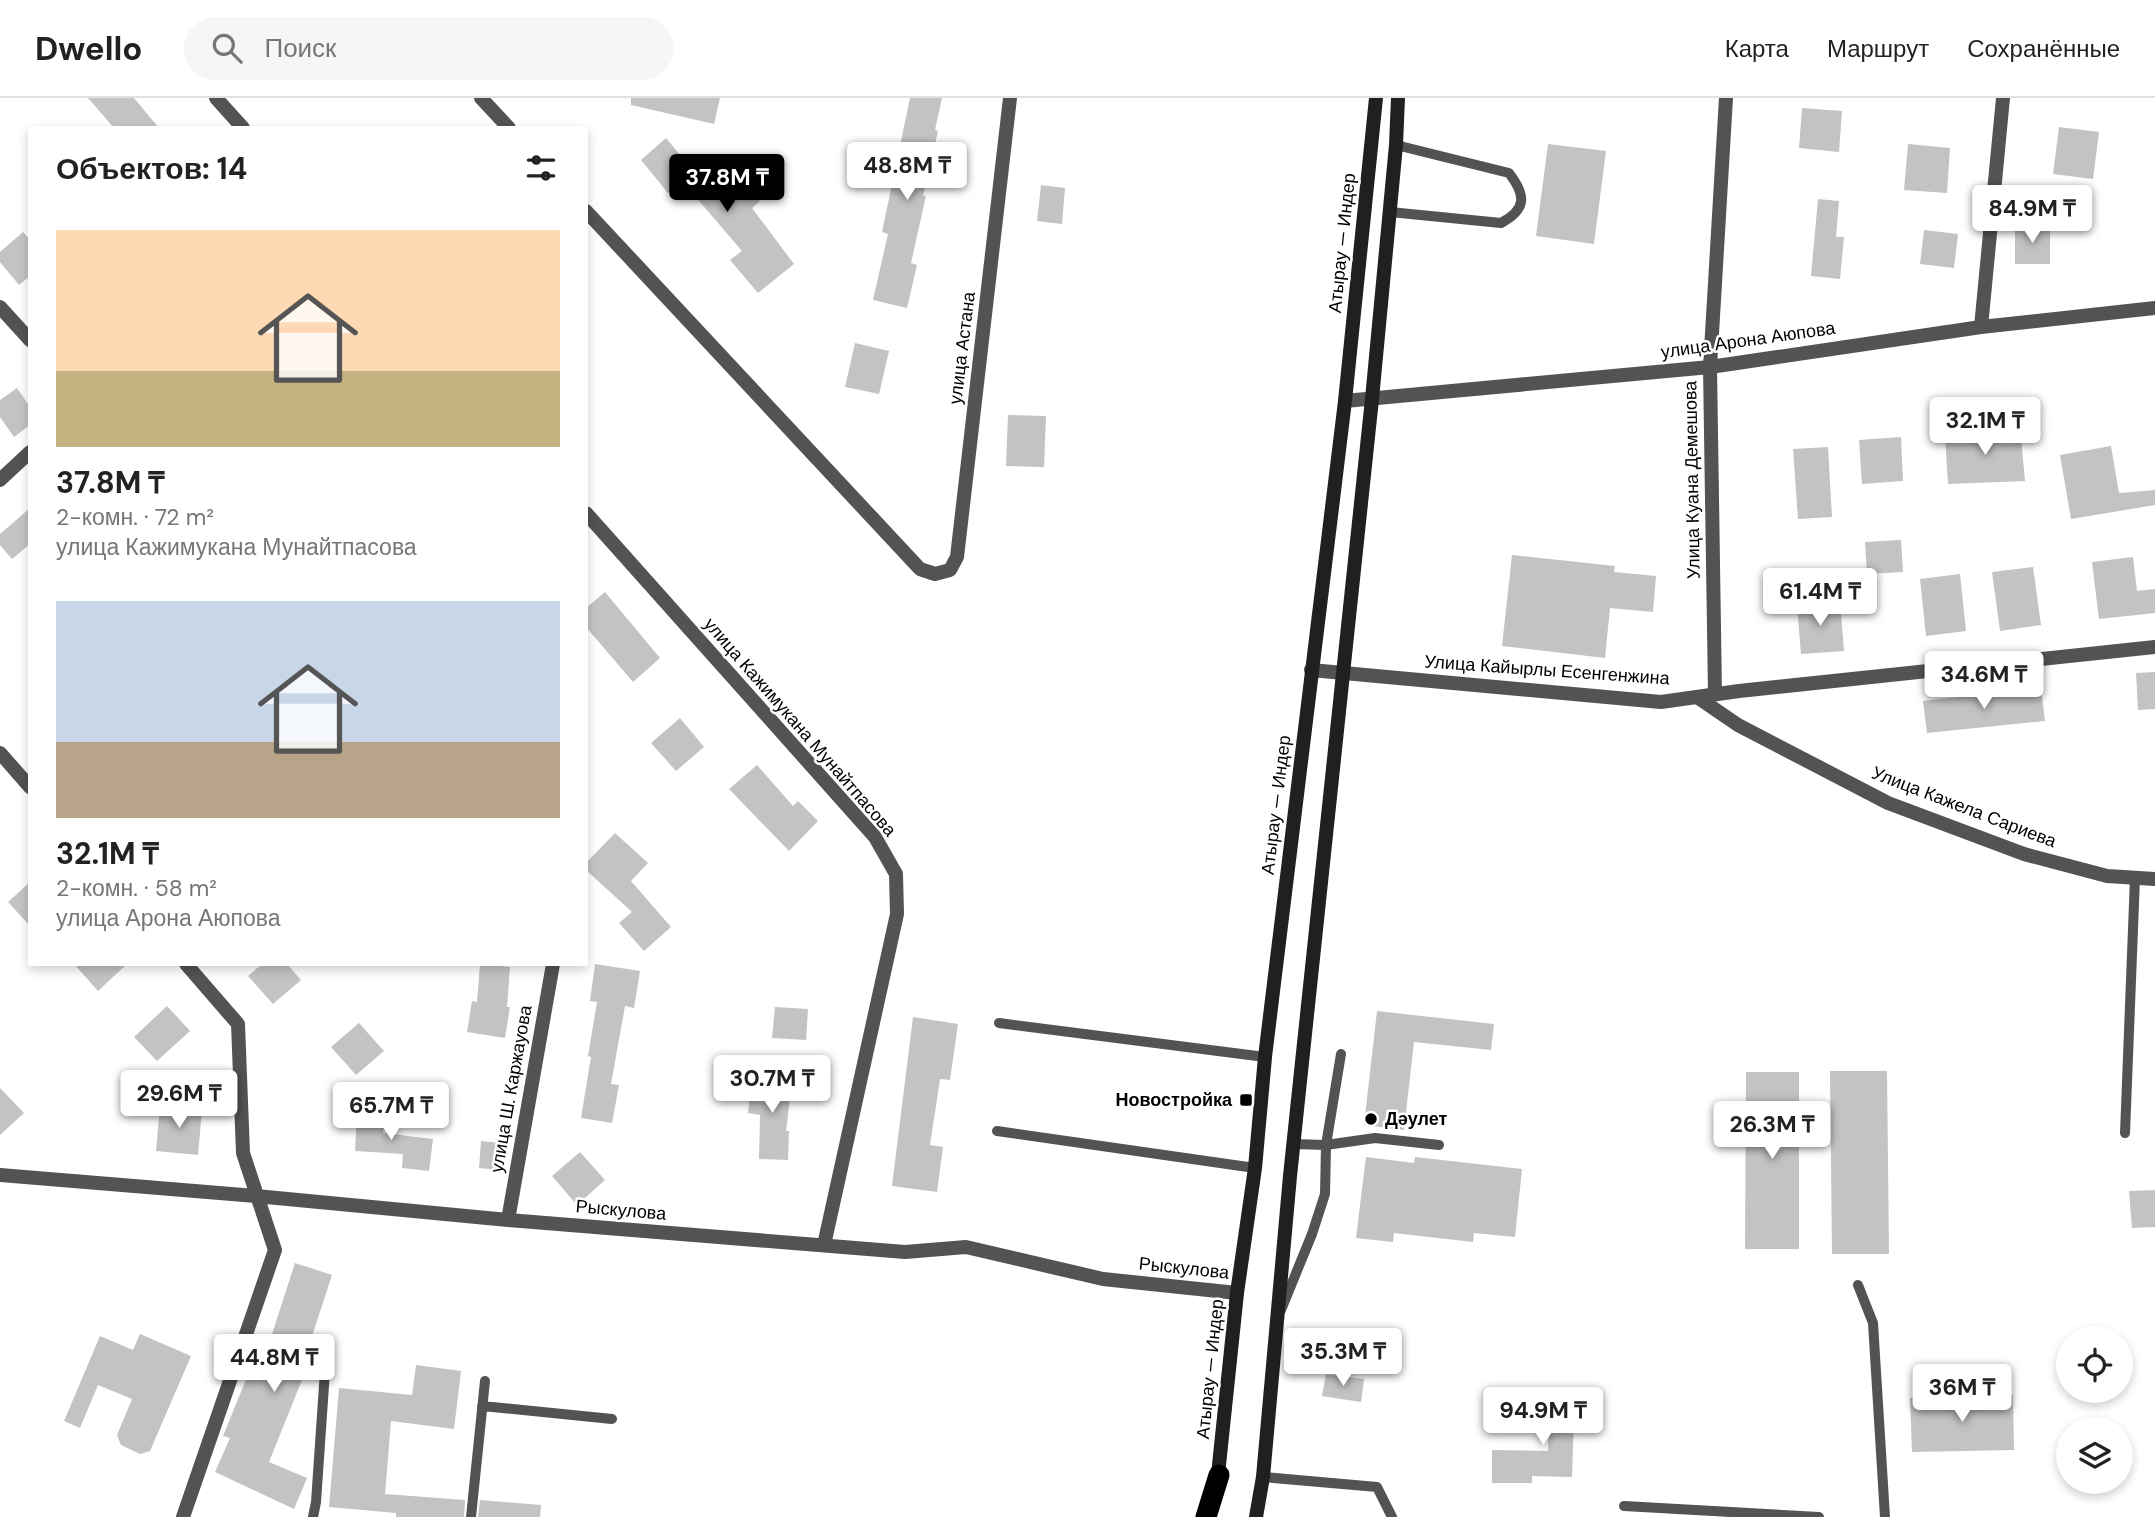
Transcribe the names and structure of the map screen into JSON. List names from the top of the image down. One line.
{"streets":{"main road":["Атырау — Индер"],"street":["улица Арона Аюпова","улица Астана","Улица Куана Демешова","Улица Кайырлы Есенгенжина","улица Кажимукана Мунайтпасова","Улица Кажела Сариева","улица Ш. Каржауова","Рыскулова"]},"crossings":[["Атырау — Индер","улица Арона Аюпова"],["Атырау — Индер","Улица Кайырлы Есенгенжина"],["Атырау — Индер","Рыскулова"],["улица Арона Аюпова","Улица Куана Демешова"],["Улица Куана Демешова","Улица Кайырлы Есенгенжина"],["Улица Кайырлы Есенгенжина","Улица Кажела Сариева"],["улица Кажимукана Мунайтпасова","Рыскулова"],["улица Ш. Каржауова","Рыскулова"]],"places":{"transit":["Новостройка"],"other":["Дәулет"]},"page":{"header":"Dwello","search":"Поиск","nav":["Карта","Маршрут","Сохранённые"],"heading":"Объектов: 14","price":["48.8M ₸","37.8M ₸","84.9M ₸","32.1M ₸","61.4M ₸","34.6M ₸","30.7M ₸","29.6M ₸","65.7M ₸","26.3M ₸","35.3M ₸","44.8M ₸","36M ₸","94.9M ₸"],"list":[{"name":"37.8M ₸","note":"2-комн. · 72 m² · улица Кажимукана Мунайтпасова"},{"name":"32.1M ₸","note":"2-комн. · 58 m² · улица Арона Аюпова"}]}}
